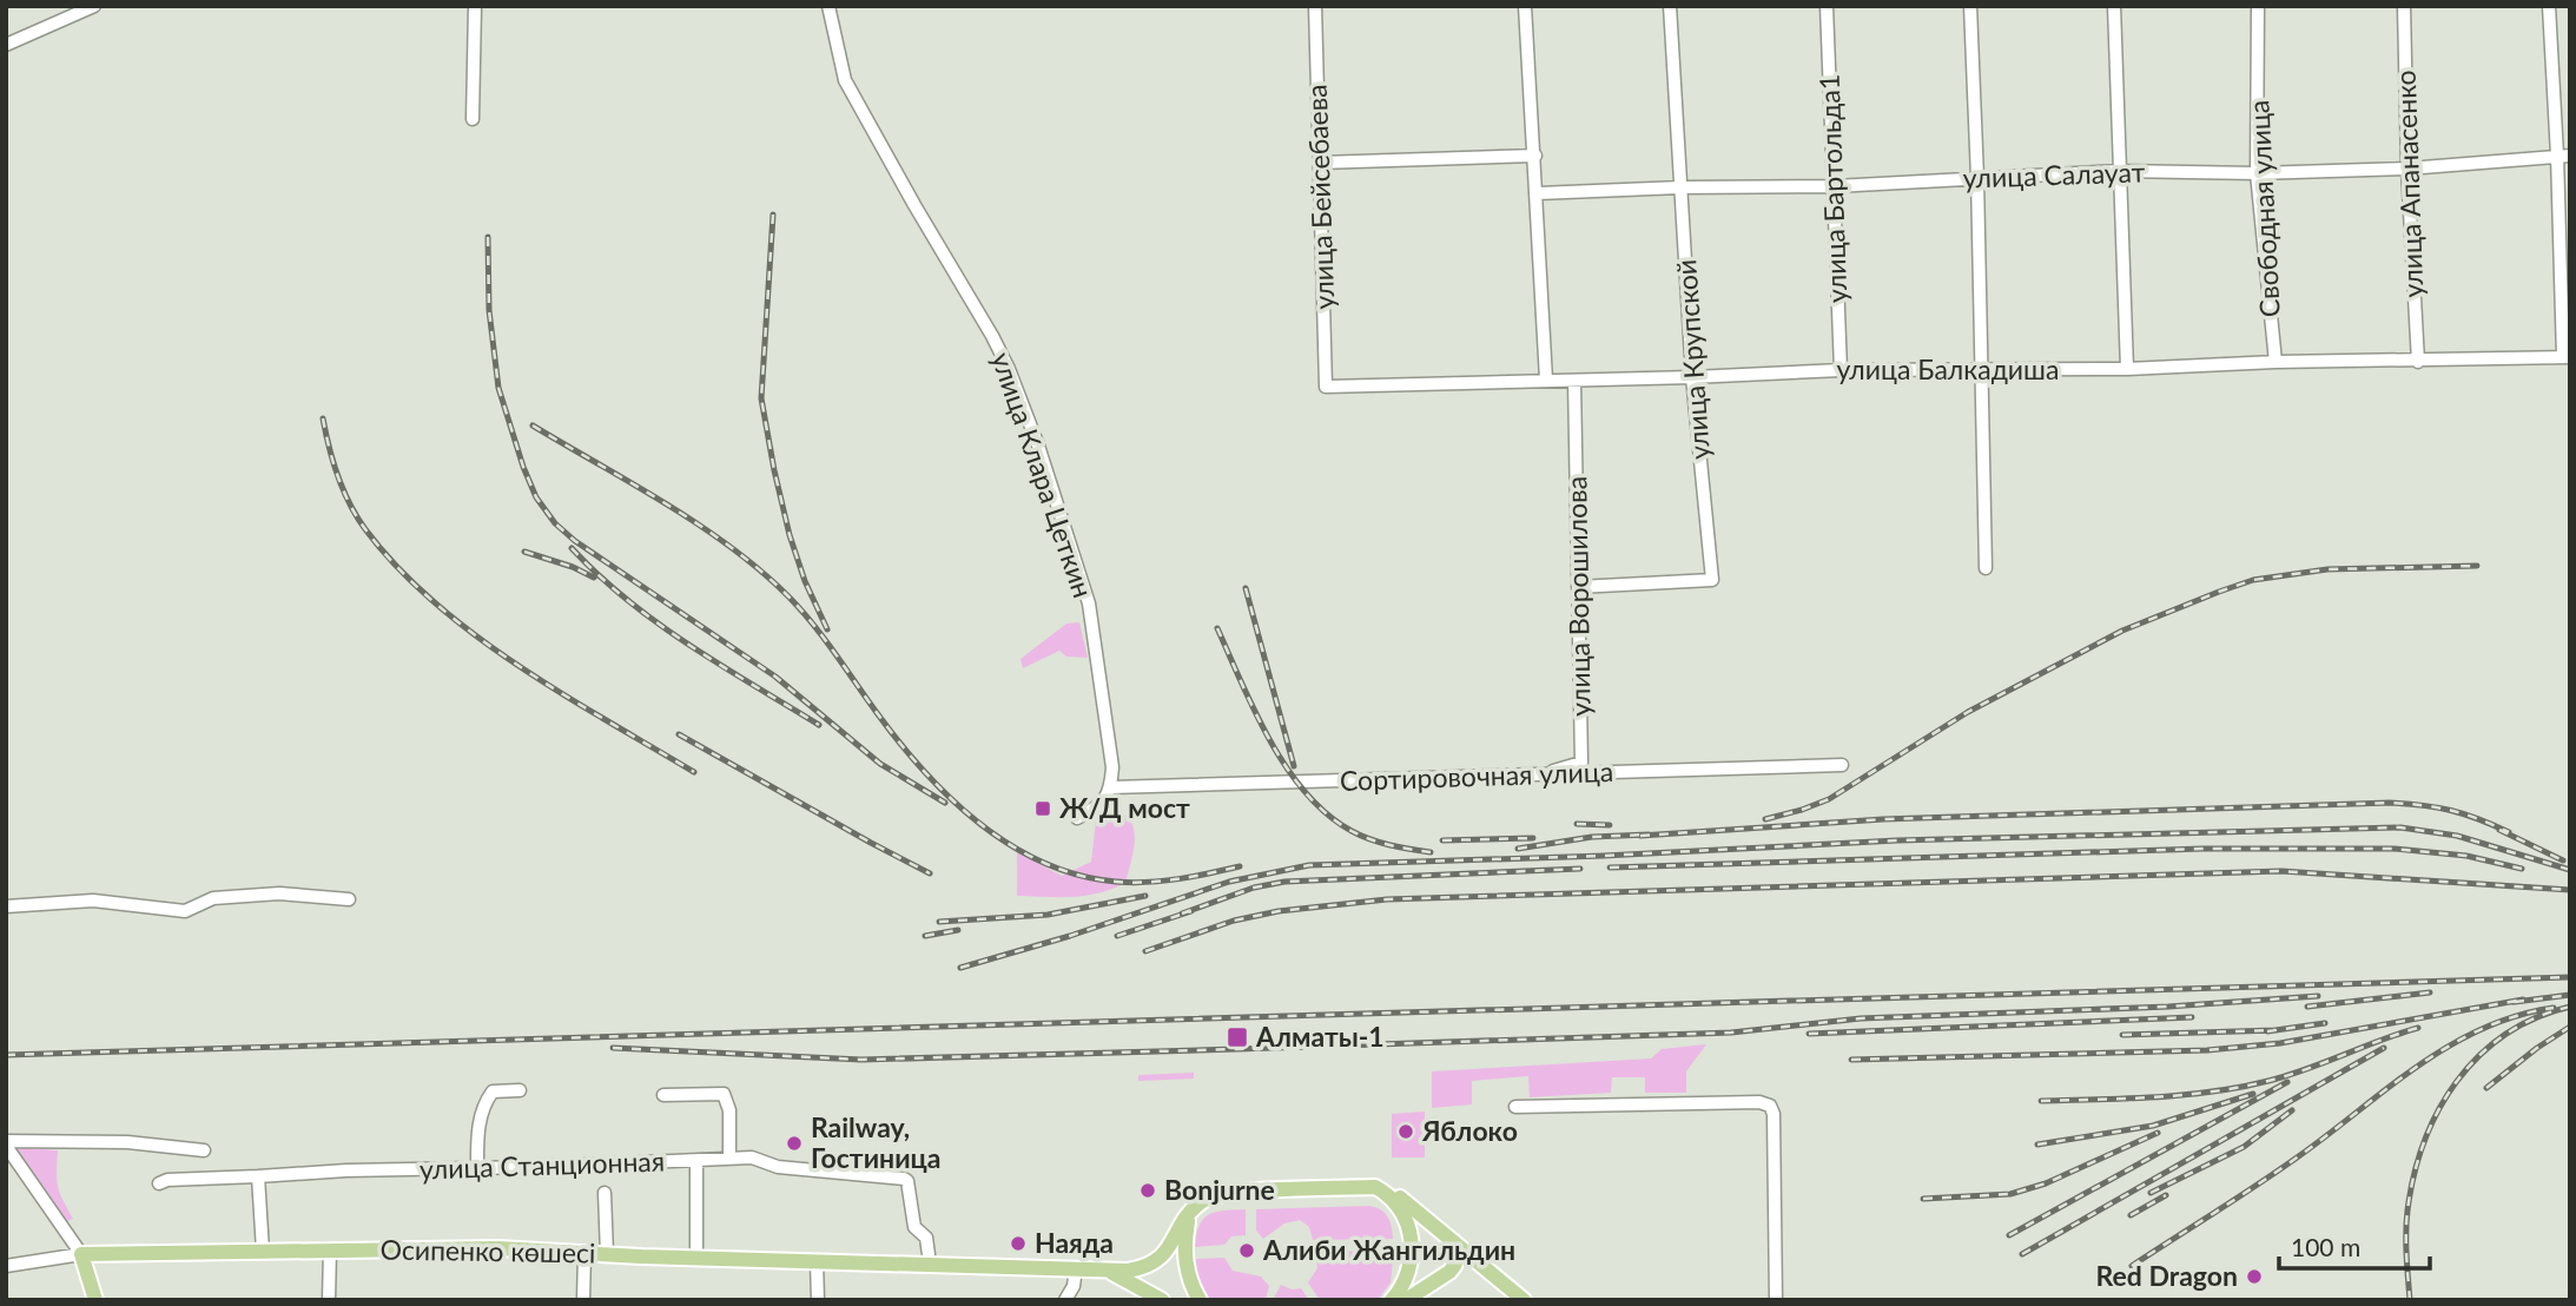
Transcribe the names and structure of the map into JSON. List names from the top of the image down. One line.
{"streets":{"main road":["Осипенко көшесі"],"street":["улица Салауат","улица Апанасенко","улица Бартольда1","улица Бейсебаева","Свободная улица","улица Крупской","улица Балкадиша","улица Клара Цеткин","улица Ворошилова","Сортировочная улица","улица Станционная"]},"crossings":[["улица Салауат","улица Апанасенко"],["улица Салауат","улица Бартольда1"],["улица Салауат","Свободная улица"],["улица Салауат","улица Крупской"],["улица Апанасенко","улица Балкадиша"],["улица Бартольда1","улица Балкадиша"],["улица Бейсебаева","улица Балкадиша"],["Свободная улица","улица Балкадиша"],["улица Крупской","улица Балкадиша"],["улица Крупской","улица Ворошилова"],["улица Балкадиша","улица Ворошилова"],["улица Клара Цеткин","Сортировочная улица"],["улица Ворошилова","Сортировочная улица"],["улица Станционная","Осипенко көшесі"]],"places":{"transit":["Ж/Д мост","Алматы-1"],"other":["Яблоко","Railway, Гостиница","Bonjurne","Наяда","Алиби Жангильдин","Red Dragon"]},"scale_bar":"100 m"}
